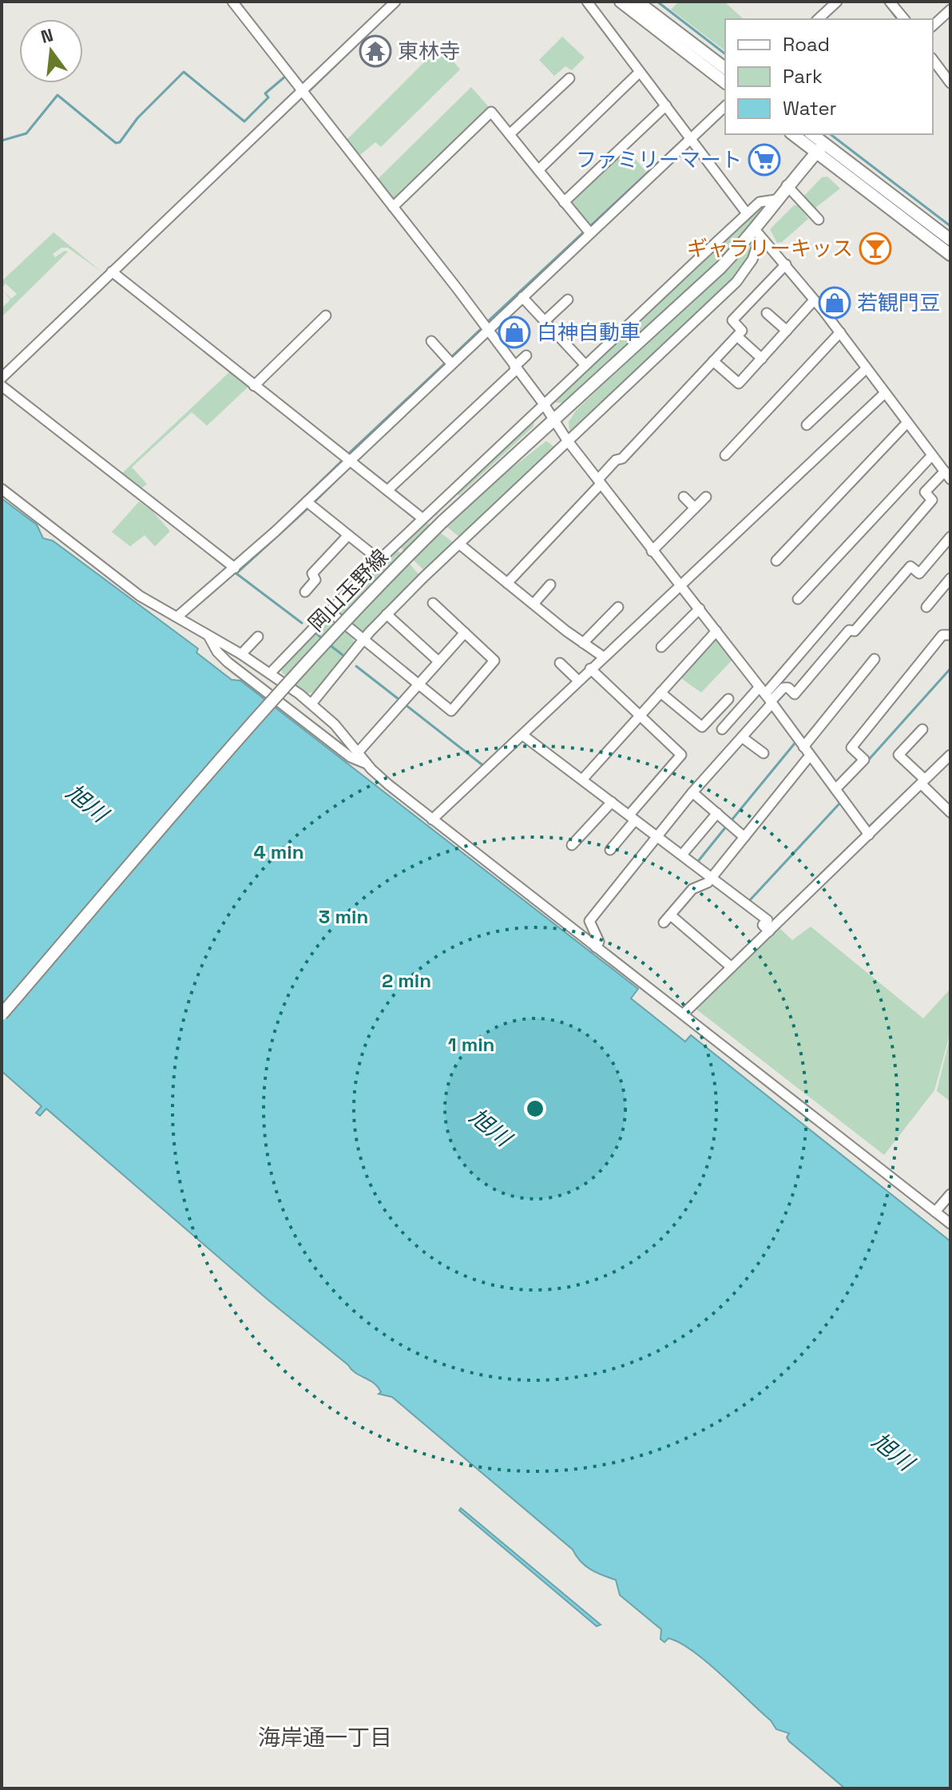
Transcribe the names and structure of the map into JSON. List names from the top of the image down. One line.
{"streets":{"main road":["岡山玉野線"]},"districts":["海岸通一丁目"],"water":["旭川"],"places":{"temple":["東林寺"],"supermarket":["ファミリーマート"],"bar":["ギャラリーキッス"],"shop":["若観門豆","白神自動車"]},"legend":["Road","Park","Water"],"north":"top","rings":["4 min","3 min","2 min","1 min"]}
